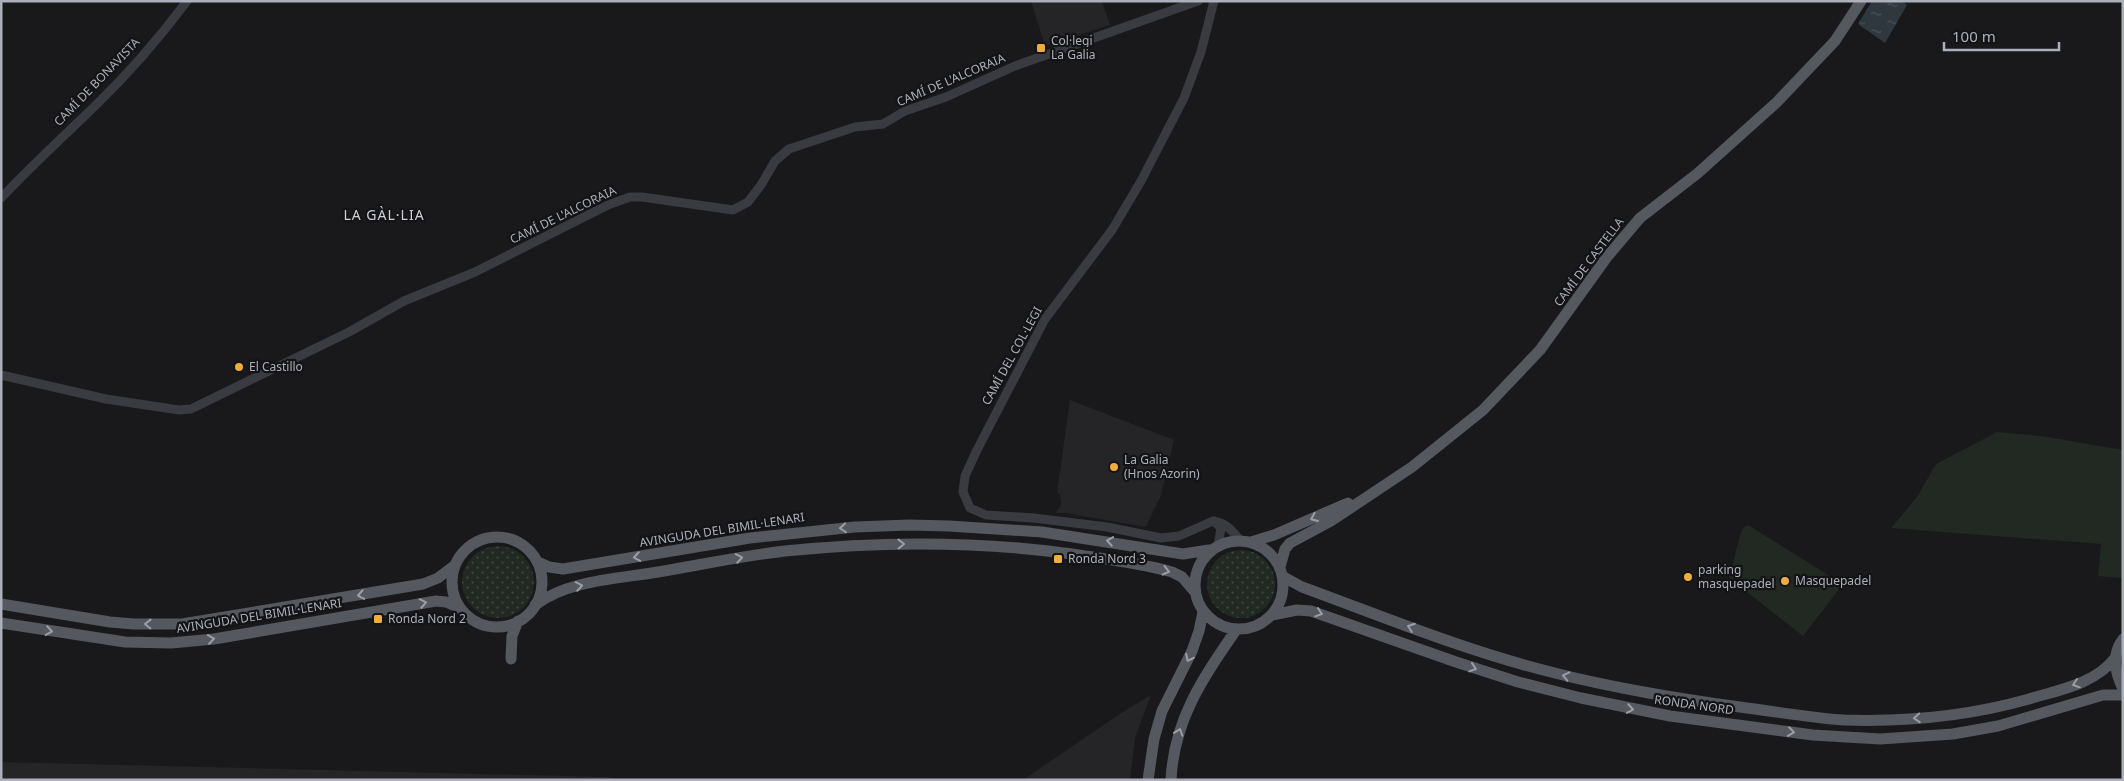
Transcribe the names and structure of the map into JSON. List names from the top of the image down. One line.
{"streets":{"main road":["CAMÍ DE CASTELLA","AVINGUDA DEL BIMIL·LENARI","RONDA NORD"],"street":["CAMÍ DE L'ALCORAIA","CAMÍ DE BONAVISTA","CAMÍ DEL COL·LEGI"]},"crossings":[["CAMÍ DE CASTELLA","AVINGUDA DEL BIMIL·LENARI"],["CAMÍ DE CASTELLA","RONDA NORD"],["AVINGUDA DEL BIMIL·LENARI","RONDA NORD"]],"districts":["LA GÀL·LIA"],"places":{"transit":["Col·legi La Galia","Ronda Nord 3","Ronda Nord 2"],"other":["El Castillo","La Galia (Hnos Azorin)","parking masquepadel","Masquepadel"]},"scale_bar":"100 m"}
